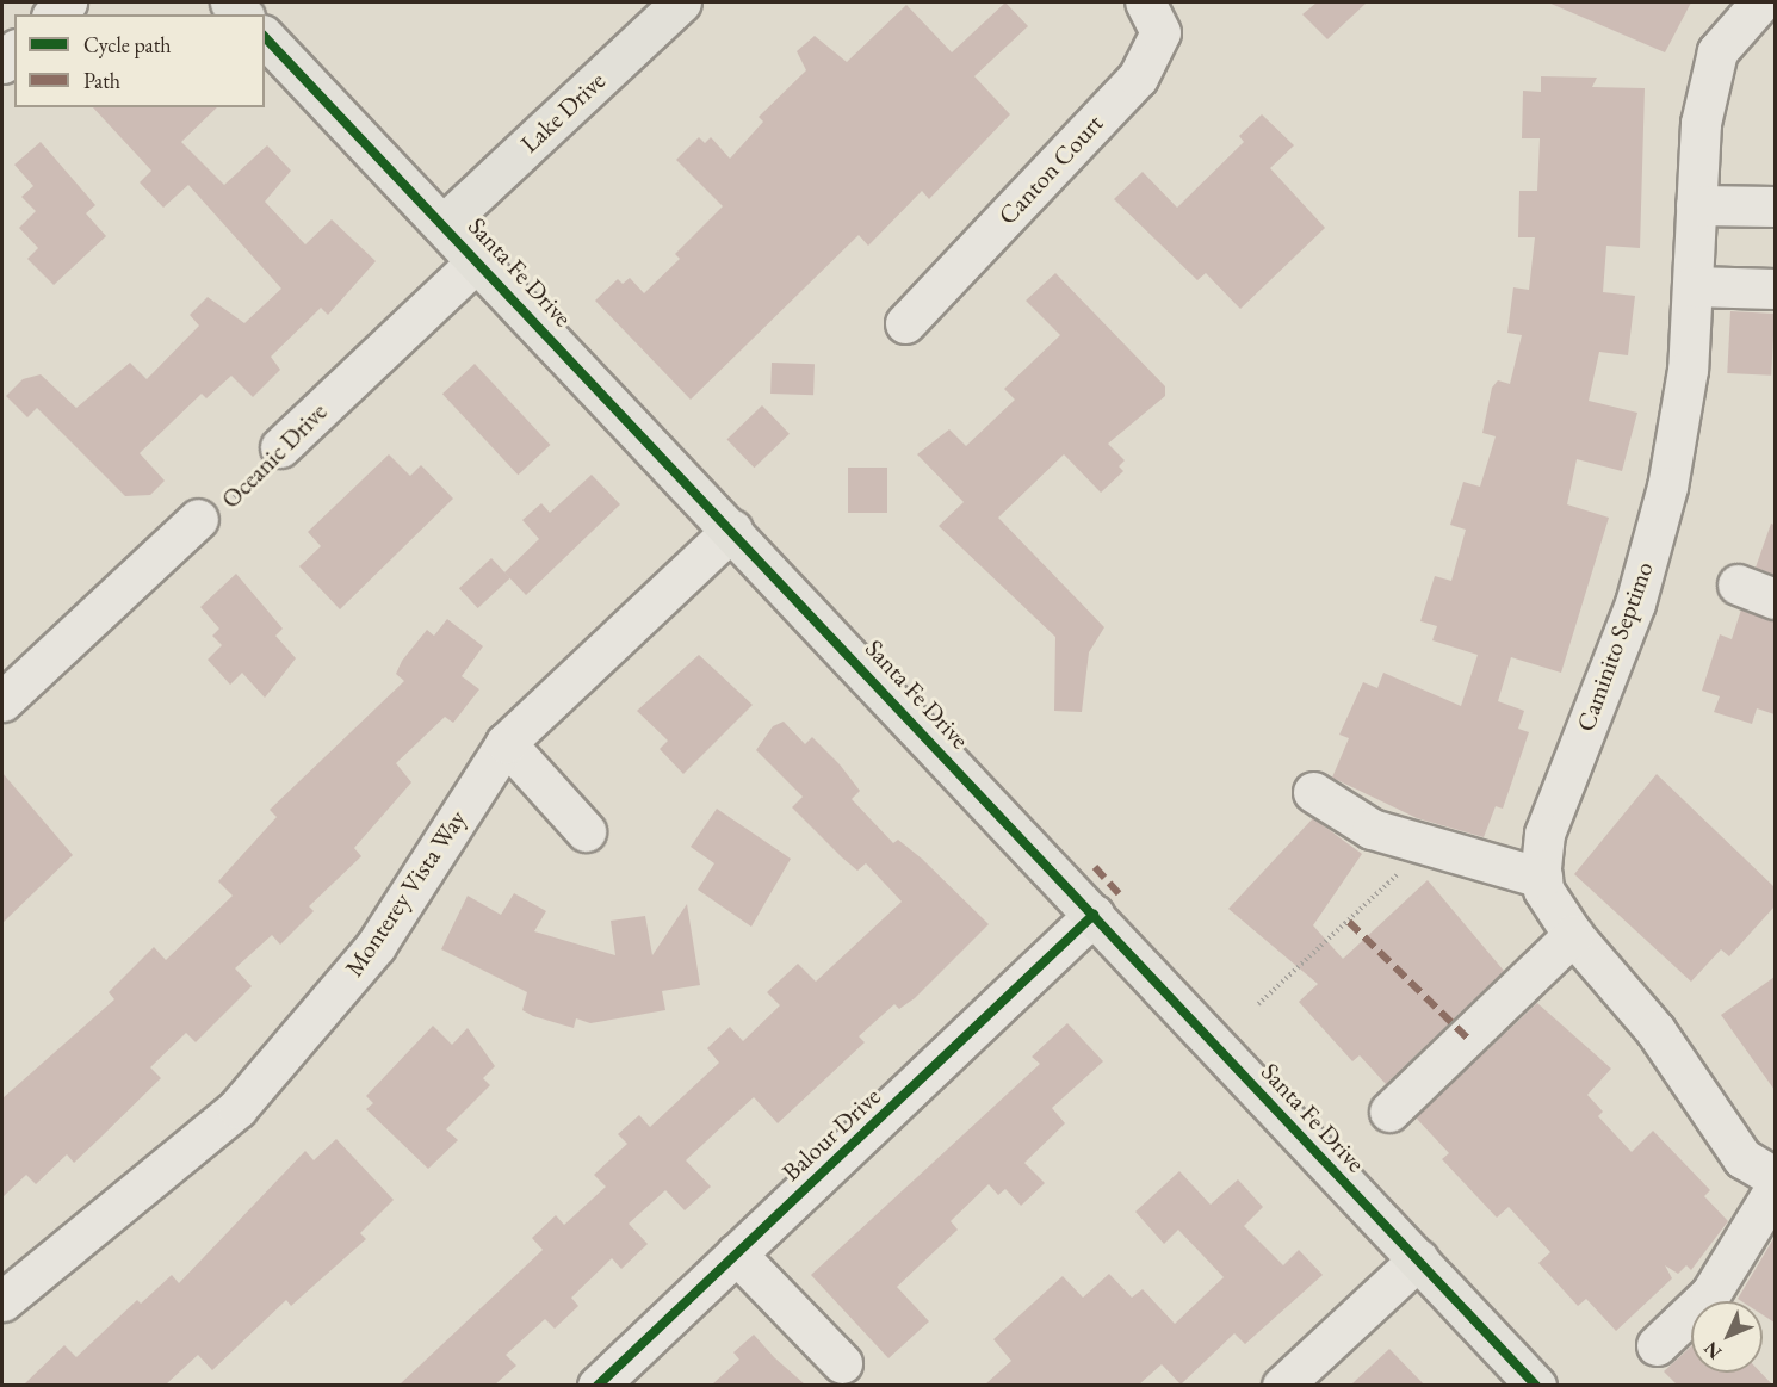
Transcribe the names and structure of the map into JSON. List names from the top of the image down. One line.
{"streets":{"main road":["Lake Drive","Santa Fe Drive"],"street":["Canton Court","Oceanic Drive","Caminito Septimo","Monterey Vista Way","Balour Drive"]},"crossings":[["Lake Drive","Santa Fe Drive"],["Santa Fe Drive","Oceanic Drive"],["Santa Fe Drive","Monterey Vista Way"],["Santa Fe Drive","Balour Drive"]],"legend":["Cycle path","Path"],"north":"bottom left"}
